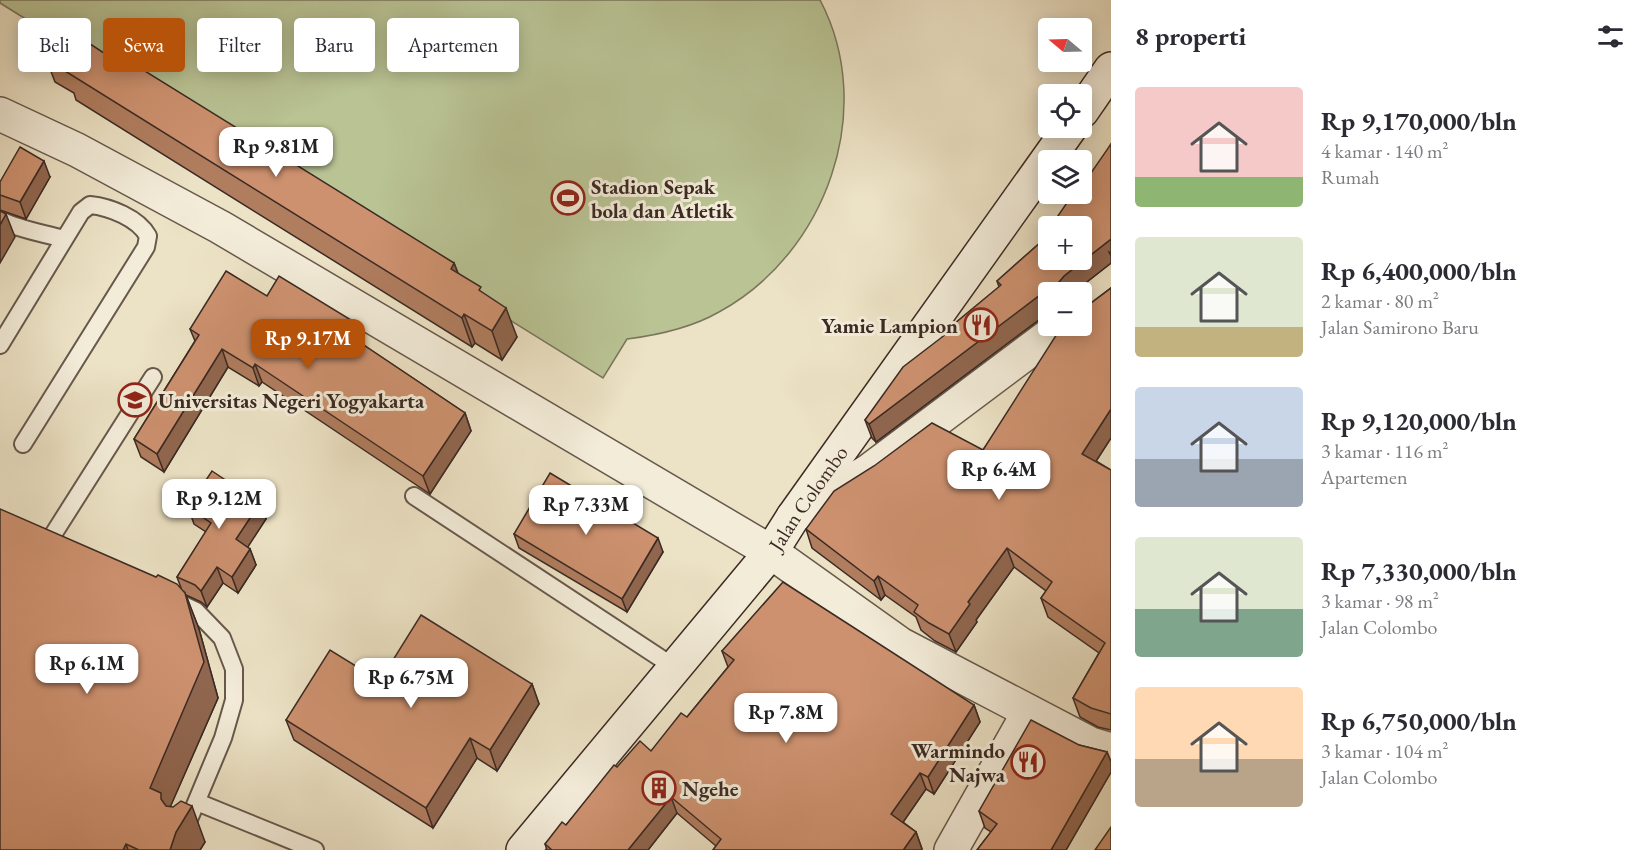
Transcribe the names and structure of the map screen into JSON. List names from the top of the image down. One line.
{"streets":{"street":["Jalan Colombo"]},"places":{"sports":["Stadion Sepak bola dan Atletik"],"restaurant":["Yamie Lampion","Warmindo Najwa"],"school or university":["Universitas Negeri Yogyakarta"],"building":["Ngehe"]},"north":"left","page":{"heading":"8 properti","map_buttons":["+","−"],"chip":["Beli","Sewa","Filter","Baru","Apartemen"],"list":[{"name":"Rp 9,170,000/bln","note":"4 kamar · 140 m² · Rumah"},{"name":"Rp 6,400,000/bln","note":"2 kamar · 80 m² · Jalan Samirono Baru"},{"name":"Rp 9,120,000/bln","note":"3 kamar · 116 m² · Apartemen"},{"name":"Rp 7,330,000/bln","note":"3 kamar · 98 m² · Jalan Colombo"},{"name":"Rp 6,750,000/bln","note":"3 kamar · 104 m² · Jalan Colombo"}],"price":["Rp 9.81M","Rp 9.17M","Rp 6.4M","Rp 9.12M","Rp 7.33M","Rp 6.1M","Rp 6.75M","Rp 7.8M"]}}
